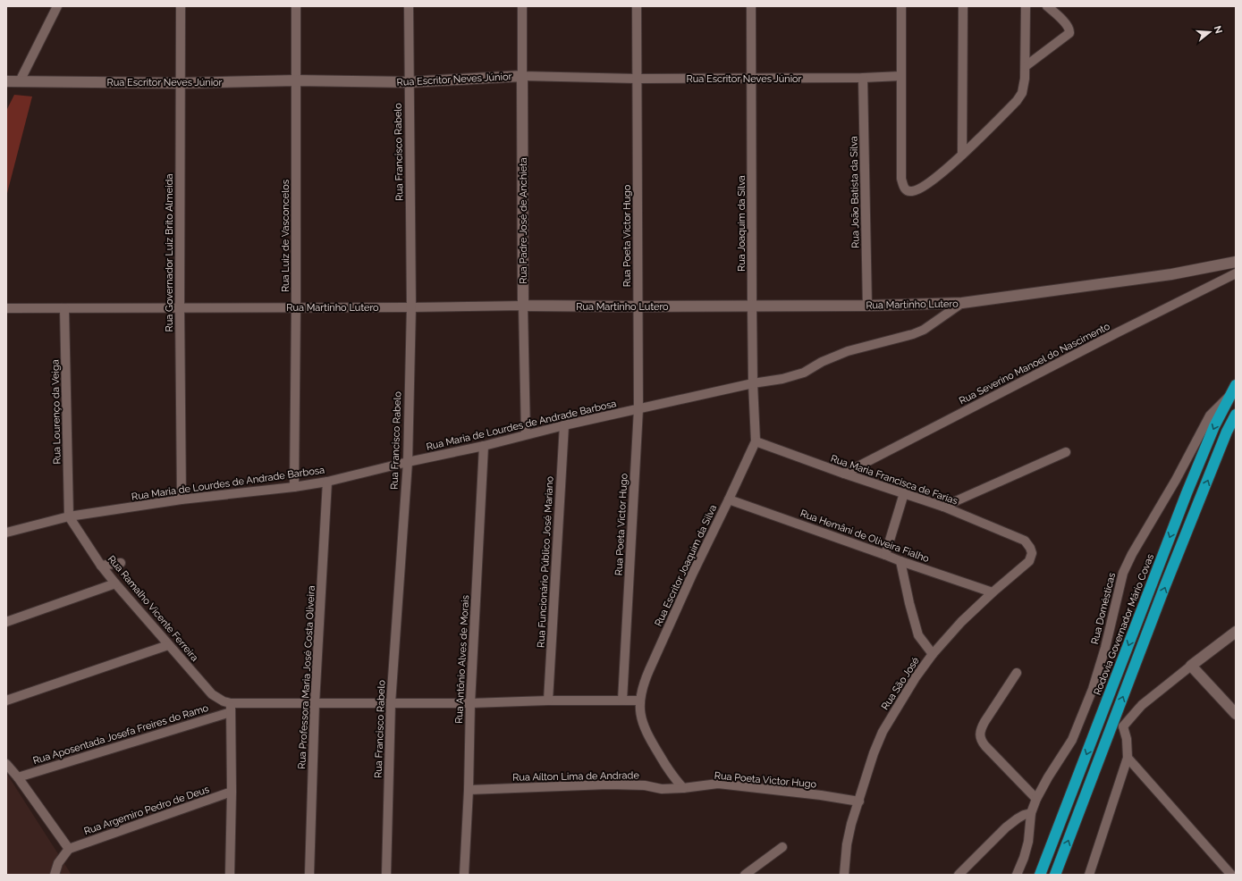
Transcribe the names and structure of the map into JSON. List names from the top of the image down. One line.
{"streets":{"highway":["Rodovia Governador Mário Covas"],"street":["Rua Escritor Neves Júnior","Rua Francisco Rabelo","Rua João Batista da Silva","Rua Padre José de Anchieta","Rua Joaquim da Silva","Rua Luiz de Vasconcelos","Rua Poeta Victor Hugo","Rua Governador Luiz Brito Almeida","Rua Martinho Lutero","Rua Severino Manoel do Nascimento","Rua Lourenço da Veiga","Rua Maria de Lourdes de Andrade Barbosa","Rua Maria Francisca de Farias","Rua Hemâni de Oliveira Fialho","Rua Funcionário Público José Mariano","Rua Escritor Joaquim da Silva","Rua Ramalho Vicente Ferreira","Rua Domésticas","Rua Antônio Alves de Morais","Rua Professora Maria José Costa Oliveira","Rua São José","Rua Aposentada Josefa Freires do Ramo","Rua Aílton Lima de Andrade","Rua Argemiro Pedro de Deus"]},"crossings":[["Rua Escritor Neves Júnior","Rua Francisco Rabelo"],["Rua Escritor Neves Júnior","Rua João Batista da Silva"],["Rua Escritor Neves Júnior","Rua Padre José de Anchieta"],["Rua Escritor Neves Júnior","Rua Joaquim da Silva"],["Rua Escritor Neves Júnior","Rua Luiz de Vasconcelos"],["Rua Escritor Neves Júnior","Rua Poeta Victor Hugo"],["Rua Escritor Neves Júnior","Rua Governador Luiz Brito Almeida"],["Rua Francisco Rabelo","Rua Martinho Lutero"],["Rua Francisco Rabelo","Rua Maria de Lourdes de Andrade Barbosa"],["Rua Francisco Rabelo","Rua Aposentada Josefa Freires do Ramo"],["Rua João Batista da Silva","Rua Martinho Lutero"],["Rua Padre José de Anchieta","Rua Martinho Lutero"],["Rua Padre José de Anchieta","Rua Maria de Lourdes de Andrade Barbosa"],["Rua Joaquim da Silva","Rua Martinho Lutero"],["Rua Joaquim da Silva","Rua Maria de Lourdes de Andrade Barbosa"],["Rua Joaquim da Silva","Rua Maria Francisca de Farias"],["Rua Joaquim da Silva","Rua Escritor Joaquim da Silva"],["Rua Luiz de Vasconcelos","Rua Martinho Lutero"],["Rua Luiz de Vasconcelos","Rua Maria de Lourdes de Andrade Barbosa"],["Rua Poeta Victor Hugo","Rua Martinho Lutero"],["Rua Poeta Victor Hugo","Rua Maria de Lourdes de Andrade Barbosa"],["Rua Poeta Victor Hugo","Rua São José"],["Rua Poeta Victor Hugo","Rua Aposentada Josefa Freires do Ramo"],["Rua Poeta Victor Hugo","Rua Aílton Lima de Andrade"],["Rua Governador Luiz Brito Almeida","Rua Martinho Lutero"],["Rua Governador Luiz Brito Almeida","Rua Maria de Lourdes de Andrade Barbosa"],["Rua Martinho Lutero","Rua Lourenço da Veiga"],["Rua Martinho Lutero","Rua Maria de Lourdes de Andrade Barbosa"],["Rua Severino Manoel do Nascimento","Rua Maria Francisca de Farias"],["Rua Lourenço da Veiga","Rua Maria de Lourdes de Andrade Barbosa"],["Rua Lourenço da Veiga","Rua Ramalho Vicente Ferreira"],["Rua Maria de Lourdes de Andrade Barbosa","Rua Funcionário Público José Mariano"],["Rua Maria de Lourdes de Andrade Barbosa","Rua Ramalho Vicente Ferreira"],["Rua Maria de Lourdes de Andrade Barbosa","Rua Antônio Alves de Morais"],["Rua Maria de Lourdes de Andrade Barbosa","Rua Professora Maria José Costa Oliveira"],["Rua Maria Francisca de Farias","Rua Escritor Joaquim da Silva"],["Rua Maria Francisca de Farias","Rua São José"],["Rua Hemâni de Oliveira Fialho","Rua Escritor Joaquim da Silva"],["Rua Hemâni de Oliveira Fialho","Rua São José"],["Rua Funcionário Público José Mariano","Rua Aposentada Josefa Freires do Ramo"],["Rua Escritor Joaquim da Silva","Rua Aposentada Josefa Freires do Ramo"],["Rua Ramalho Vicente Ferreira","Rua Aposentada Josefa Freires do Ramo"],["Rua Domésticas","Rodovia Governador Mário Covas"],["Rua Antônio Alves de Morais","Rua Aposentada Josefa Freires do Ramo"],["Rua Antônio Alves de Morais","Rua Aílton Lima de Andrade"],["Rua Professora Maria José Costa Oliveira","Rua Aposentada Josefa Freires do Ramo"]],"north":"right"}
